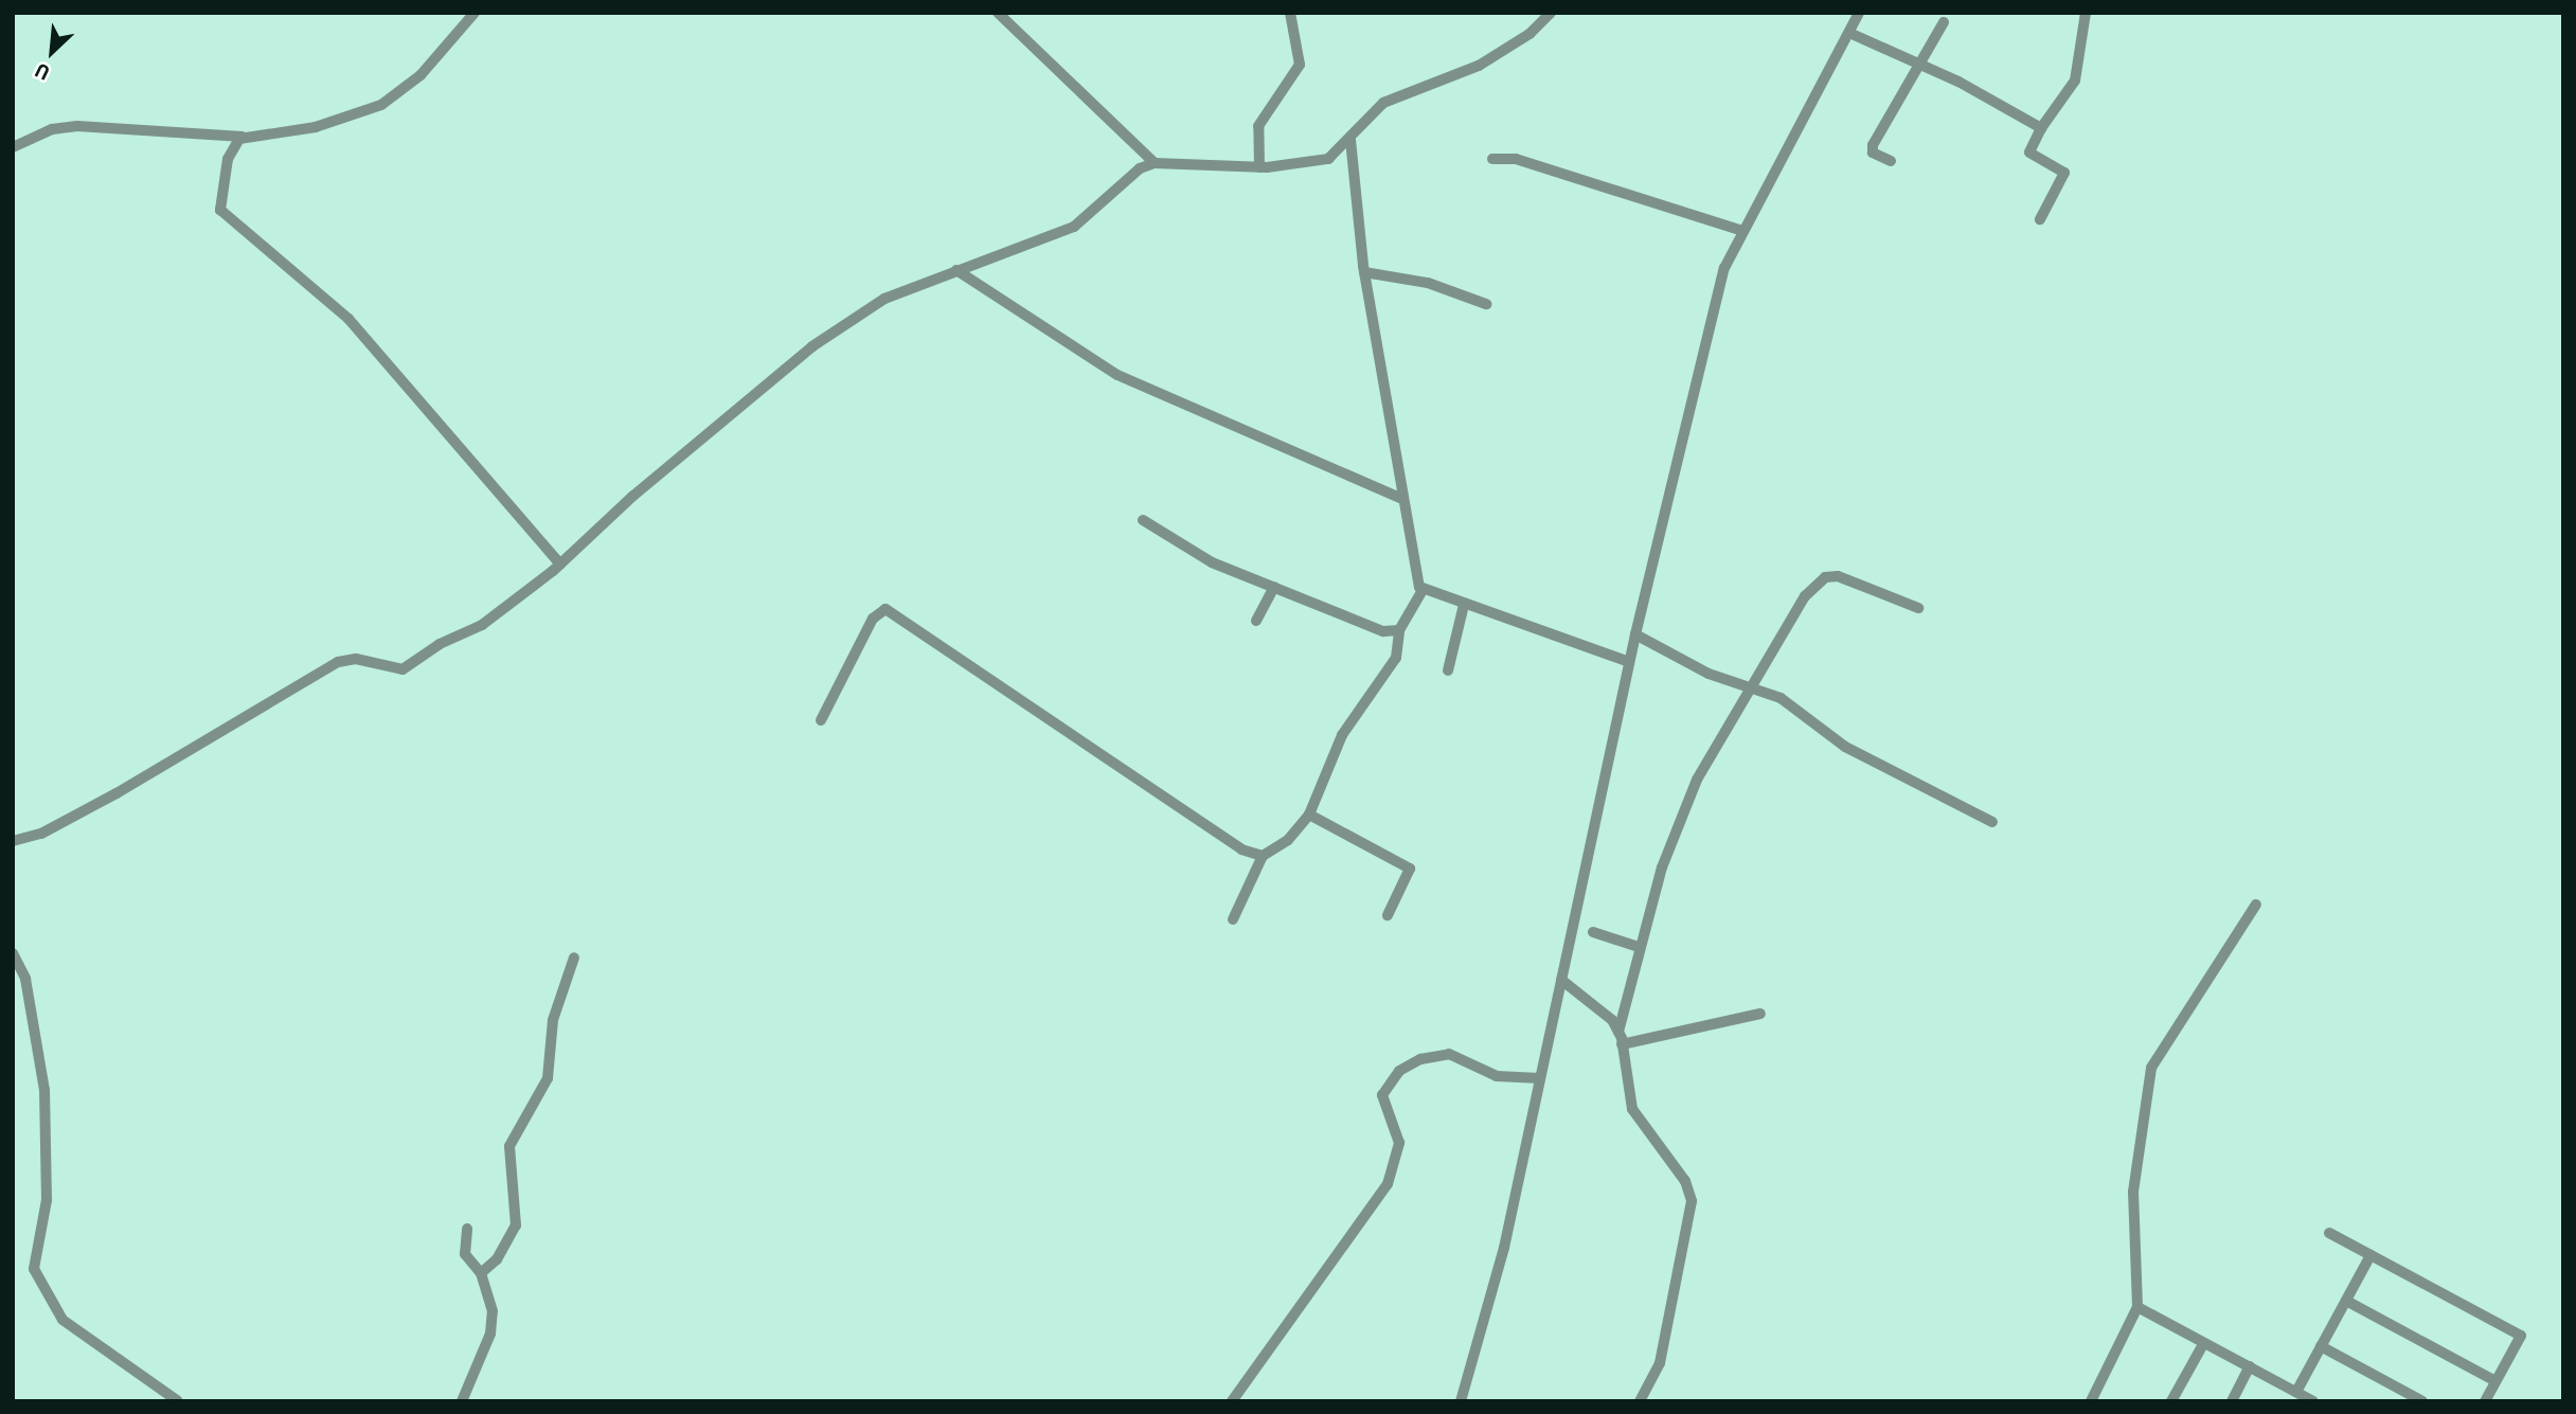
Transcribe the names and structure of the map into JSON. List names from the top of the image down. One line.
{"north":"bottom left"}
